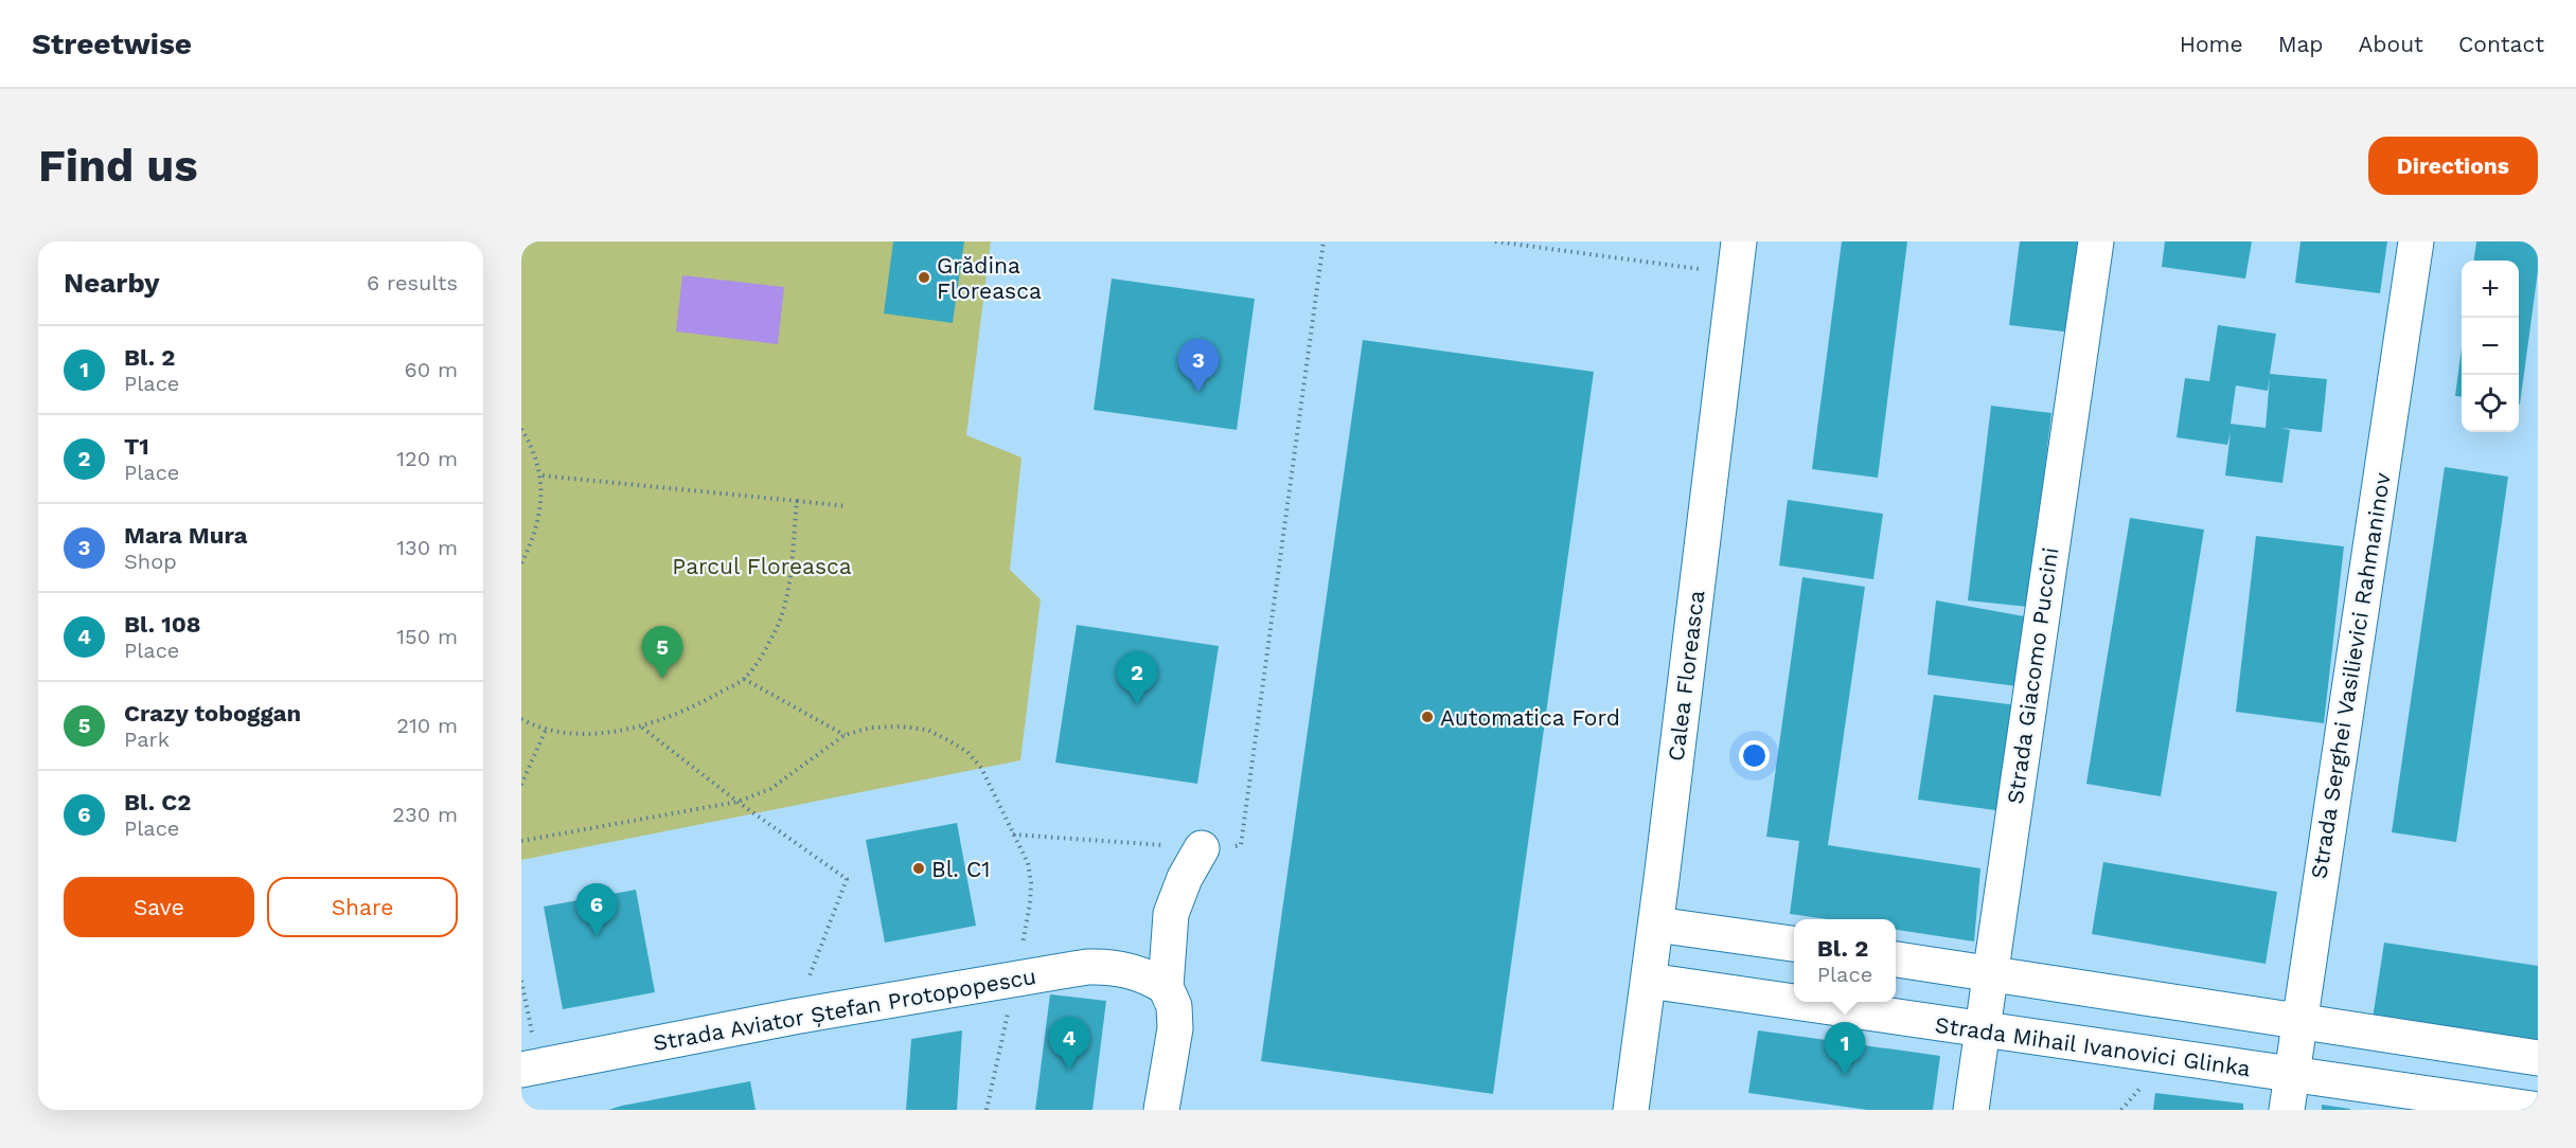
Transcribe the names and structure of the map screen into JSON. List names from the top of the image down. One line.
{"streets":{"street":["Calea Floreasca","Strada Giacomo Puccini","Strada Serghei Vasilievici Rahmaninov","Strada Aviator Ștefan Protopopescu","Strada Mihail Ivanovici Glinka"]},"crossings":[["Calea Floreasca","Strada Mihail Ivanovici Glinka"],["Strada Giacomo Puccini","Strada Mihail Ivanovici Glinka"],["Strada Serghei Vasilievici Rahmaninov","Strada Mihail Ivanovici Glinka"]],"parks":["Parcul Floreasca"],"places":["Grădina Floreasca","Automatica Ford","Bl. C1"],"page":{"header":"Streetwise","nav":["Home","Map","About","Contact"],"buttons":["Directions",["Save","Share"]],"title":"Find us","heading":["Nearby","6 results"],"map_buttons":["+","−"],"list":[{"mark":"1","name":"Bl. 2","note":"Place","value":"60 m"},{"mark":"2","name":"T1","note":"Place","value":"120 m"},{"mark":"3","name":"Mara Mura","note":"Shop","value":"130 m"},{"mark":"4","name":"Bl. 108","note":"Place","value":"150 m"},{"mark":"5","name":"Crazy toboggan","note":"Park","value":"210 m"},{"mark":"6","name":"Bl. C2","note":"Place","value":"230 m"}],"pins":["3","5","2","6","4","1"],"popup":["Bl. 2","Place"]}}
